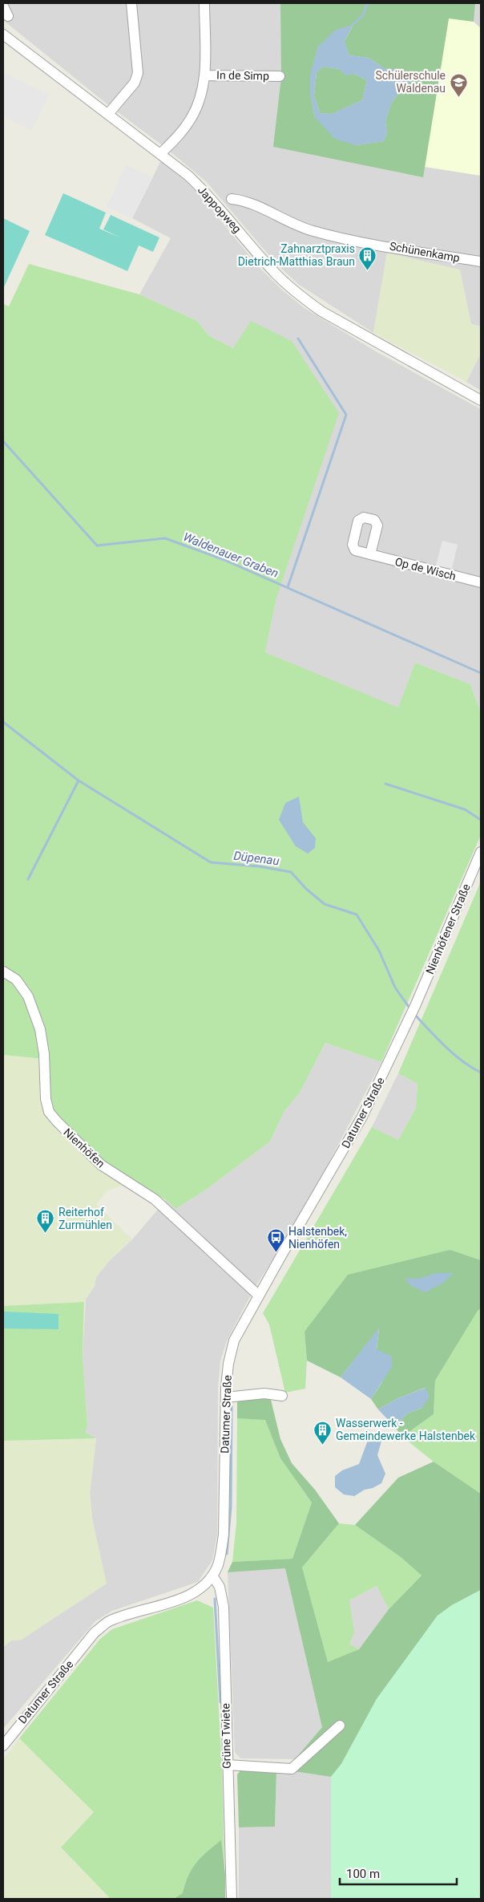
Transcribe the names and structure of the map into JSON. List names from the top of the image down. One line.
{"streets":{"street":["In de Simp","Jappopweg","Schünenkamp","Op de Wisch","Nienhöfener Straße","Datumer Straße","Nienhöfen","Grüne Twiete"]},"crossings":[["In de Simp","Jappopweg"],["Nienhöfener Straße","Datumer Straße"],["Datumer Straße","Nienhöfen"],["Datumer Straße","Grüne Twiete"]],"water":["Waldenauer Graben","Düpenau"],"places":{"school or university":["Schülerschule Waldenau"],"building":["Zahnarztpraxis Dietrich-Matthias Braun","Reiterhof Zurmühlen","Wasserwerk - Gemeindewerke Halstenbek"],"bus stop":["Halstenbek, Nienhöfen"]},"scale_bar":"100 m"}
